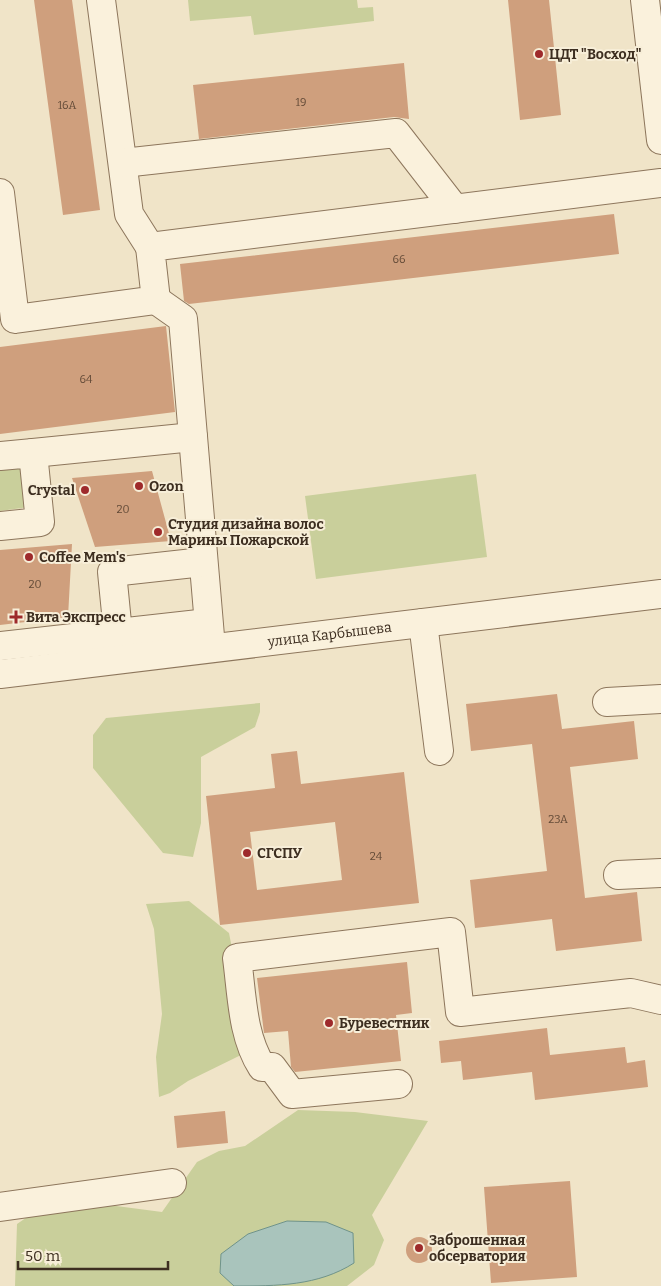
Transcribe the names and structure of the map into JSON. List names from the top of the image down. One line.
{"streets":{"street":["улица Карбышева"]},"places":{"other":["ЦДТ \"Восход\"","Ozon","Crystal","Студия дизайна волос Марины Пожарской","Coffee Mem's","СГСПУ","Буревестник","Заброшенная обсерватория"],"health":["Вита Экспресс"]},"house_numbers":["19","16А","66","64","20","20","23А","24"],"scale_bar":"50 m"}
